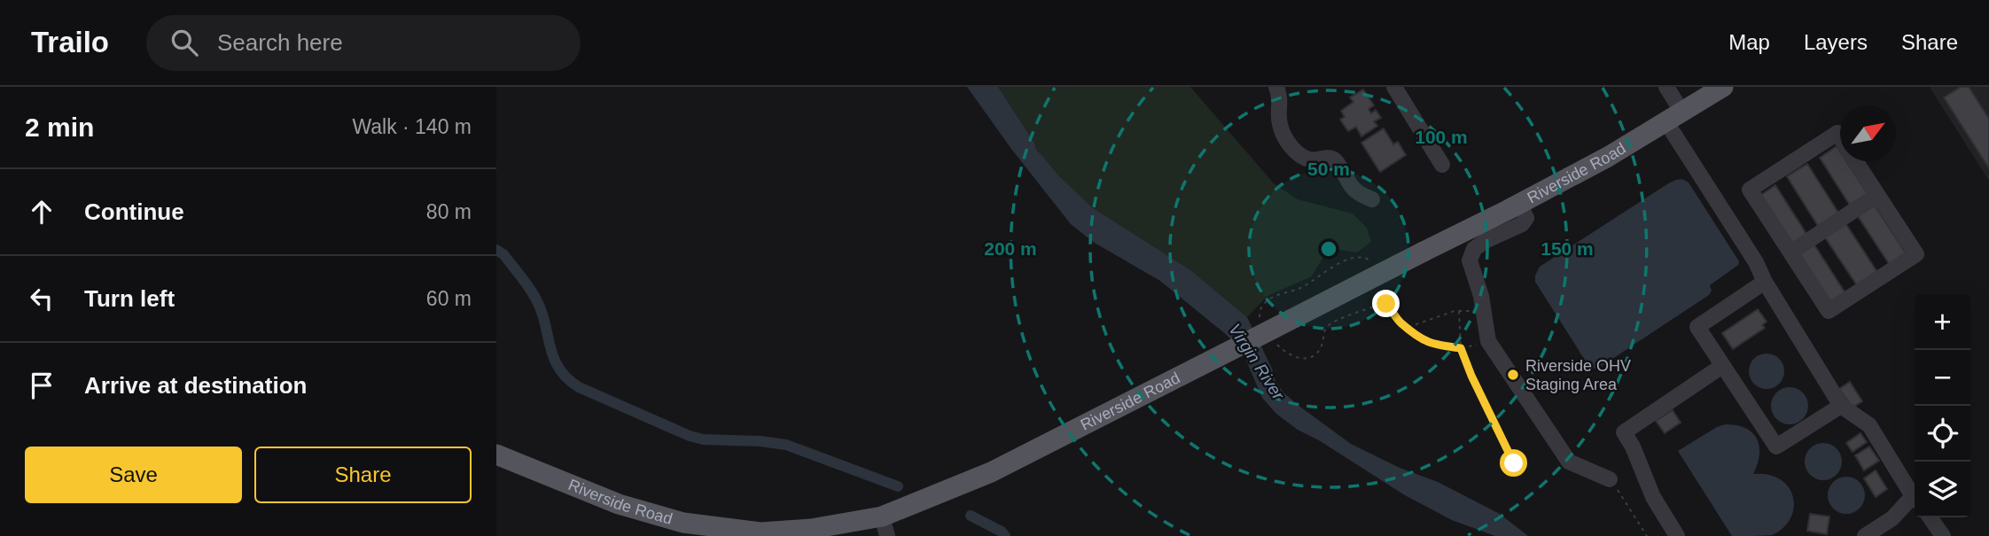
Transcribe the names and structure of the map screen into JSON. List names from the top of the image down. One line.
{"streets":{"main road":["Riverside Road"]},"water":["Virgin River"],"places":["Riverside OHV Staging Area"],"north":"top right","page":{"header":"Trailo","search":"Search here","nav":["Map","Layers","Share"],"heading":["2 min","Walk · 140 m"],"list":[["Continue","80 m"],["Turn left","60 m"],"Arrive at destination"],"map_buttons":["+","−"],"buttons":["Save","Share"]},"rings":["100 m","50 m","150 m","200 m"]}
